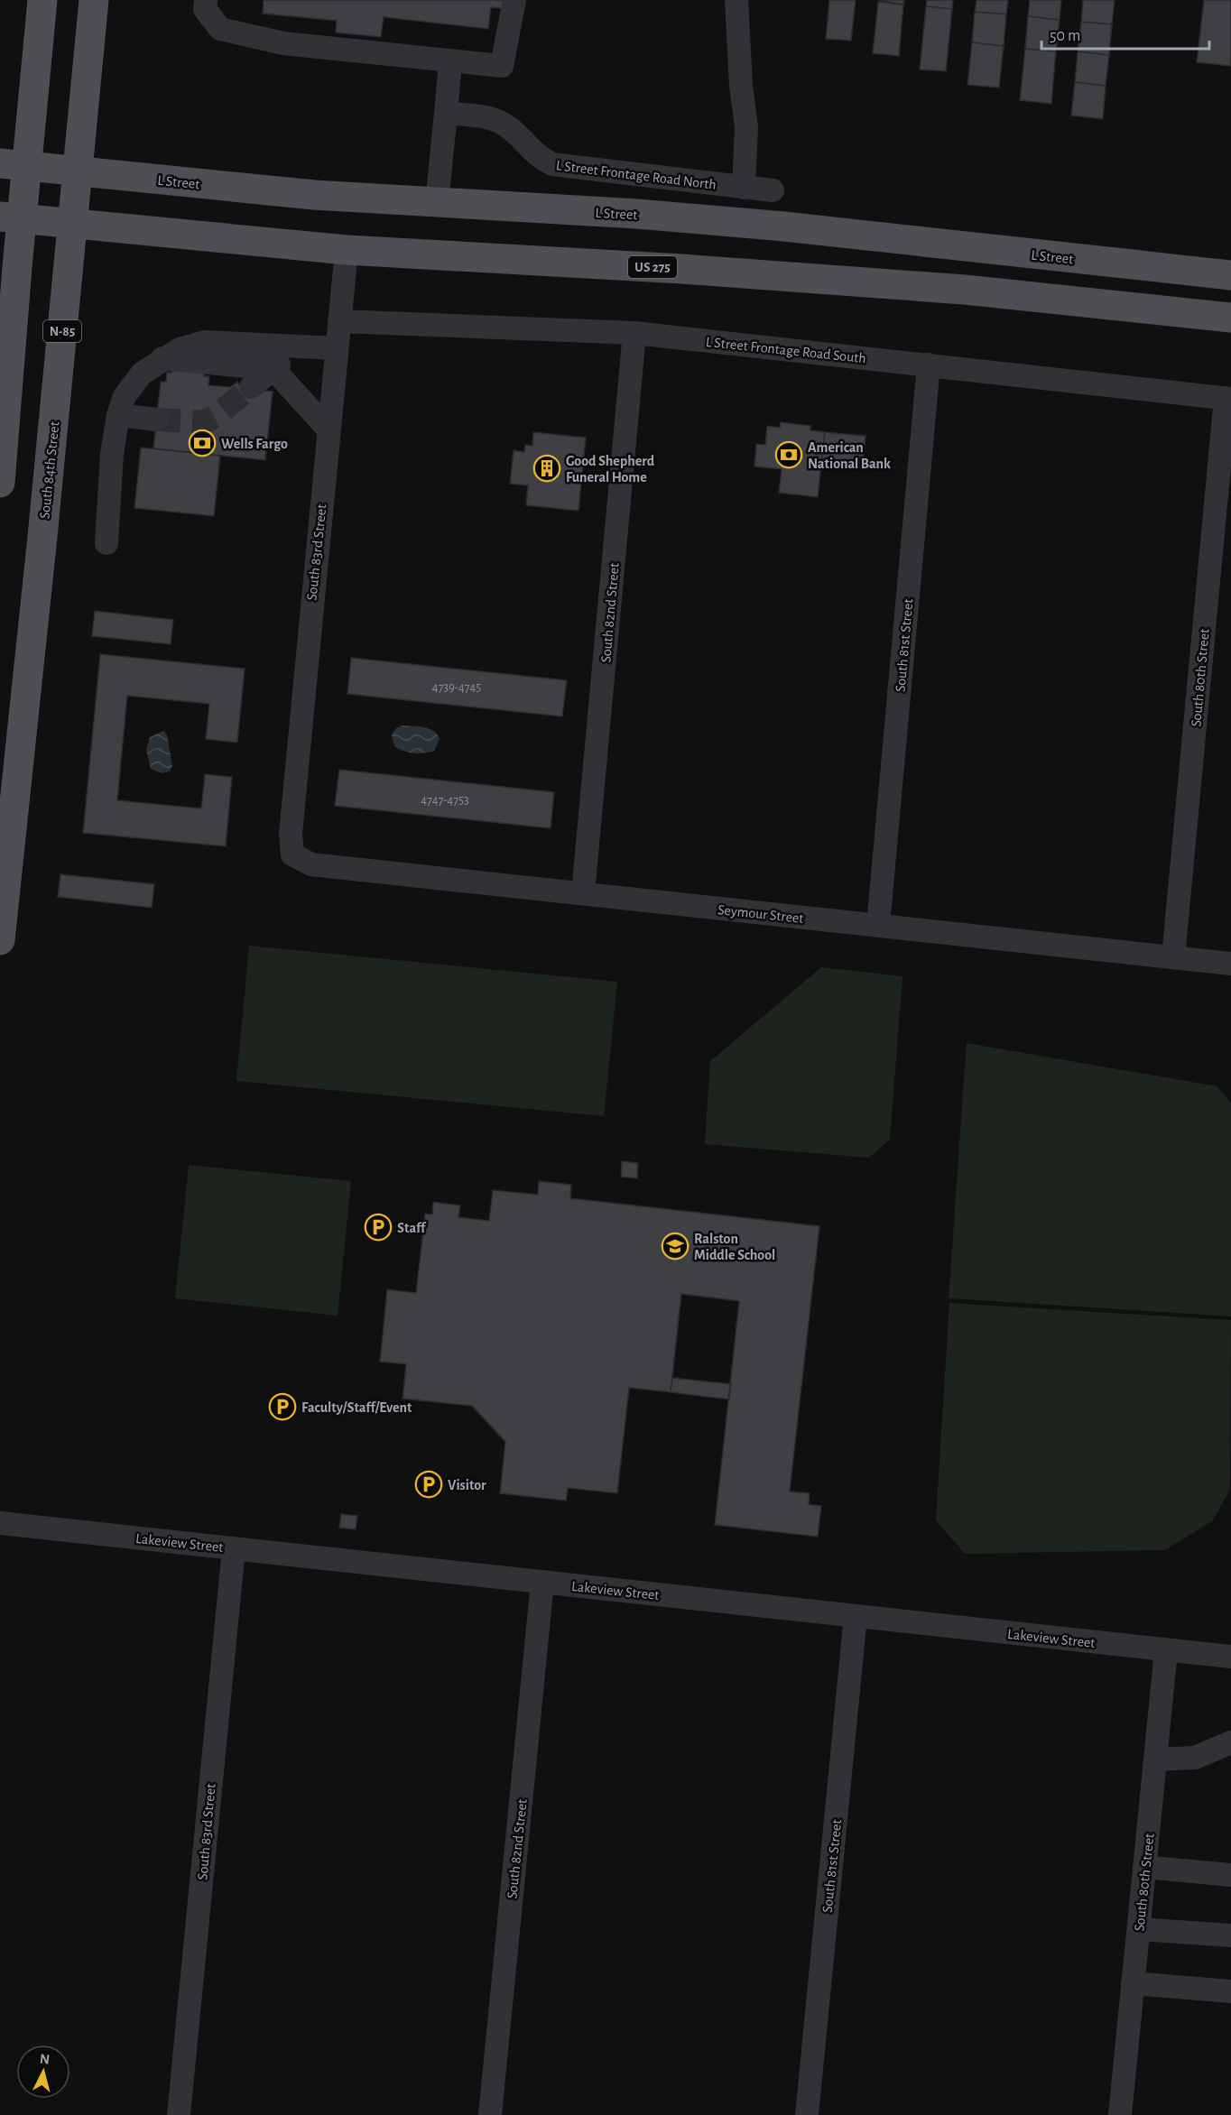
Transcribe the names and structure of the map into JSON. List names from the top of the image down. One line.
{"streets":{"main road":["L Street","US 275","N-85","South 84th Street"],"street":["L Street Frontage Road North","L Street Frontage Road South","South 83rd Street","South 82nd Street","South 81st Street","South 80th Street","Seymour Street","Lakeview Street"]},"crossings":[["L Street","South 84th Street"],["US 275","South 84th Street"],["US 275","South 83rd Street"],["L Street Frontage Road South","South 83rd Street"],["L Street Frontage Road South","South 82nd Street"],["L Street Frontage Road South","South 81st Street"],["L Street Frontage Road South","South 80th Street"],["South 83rd Street","Seymour Street"],["South 83rd Street","Lakeview Street"],["South 82nd Street","Seymour Street"],["South 82nd Street","Lakeview Street"],["South 81st Street","Seymour Street"],["South 81st Street","Lakeview Street"],["South 80th Street","Seymour Street"],["South 80th Street","Lakeview Street"]],"places":{"bank":["Wells Fargo","American National Bank"],"building":["Good Shepherd Funeral Home"],"parking":["Staff","Faculty/Staff/Event","Visitor"],"school or university":["Ralston Middle School"]},"house_numbers":["4739-4745","4747-4753"],"scale_bar":"50 m","north":"top"}
